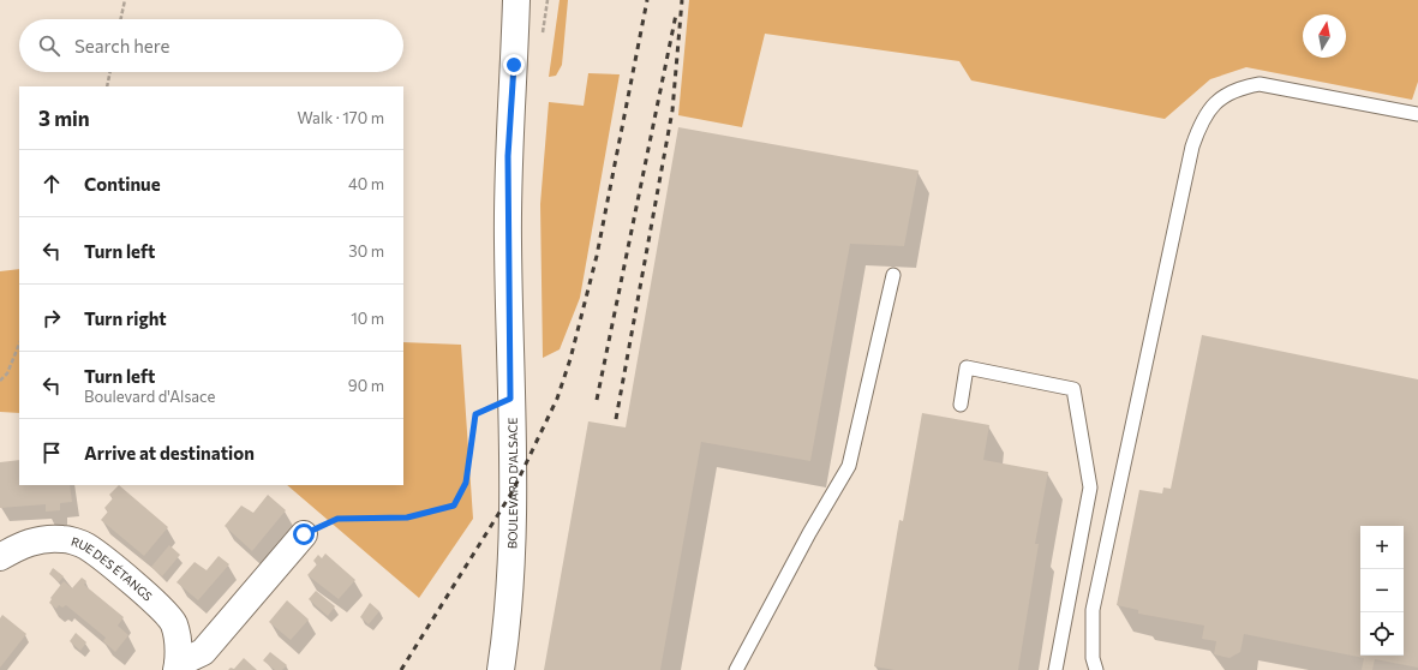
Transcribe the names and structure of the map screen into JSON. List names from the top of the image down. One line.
{"streets":{"main road":["BOULEVARD D'ALSACE","RUE DES ÉTANGS"]},"north":"top","page":{"search":"Search here","heading":["3 min","Walk · 170 m"],"list":[["Continue","40 m"],["Turn left","30 m"],["Turn right","10 m"],["Turn left","Boulevard d'Alsace","90 m"],"Arrive at destination"],"map_buttons":["+","−"]}}
